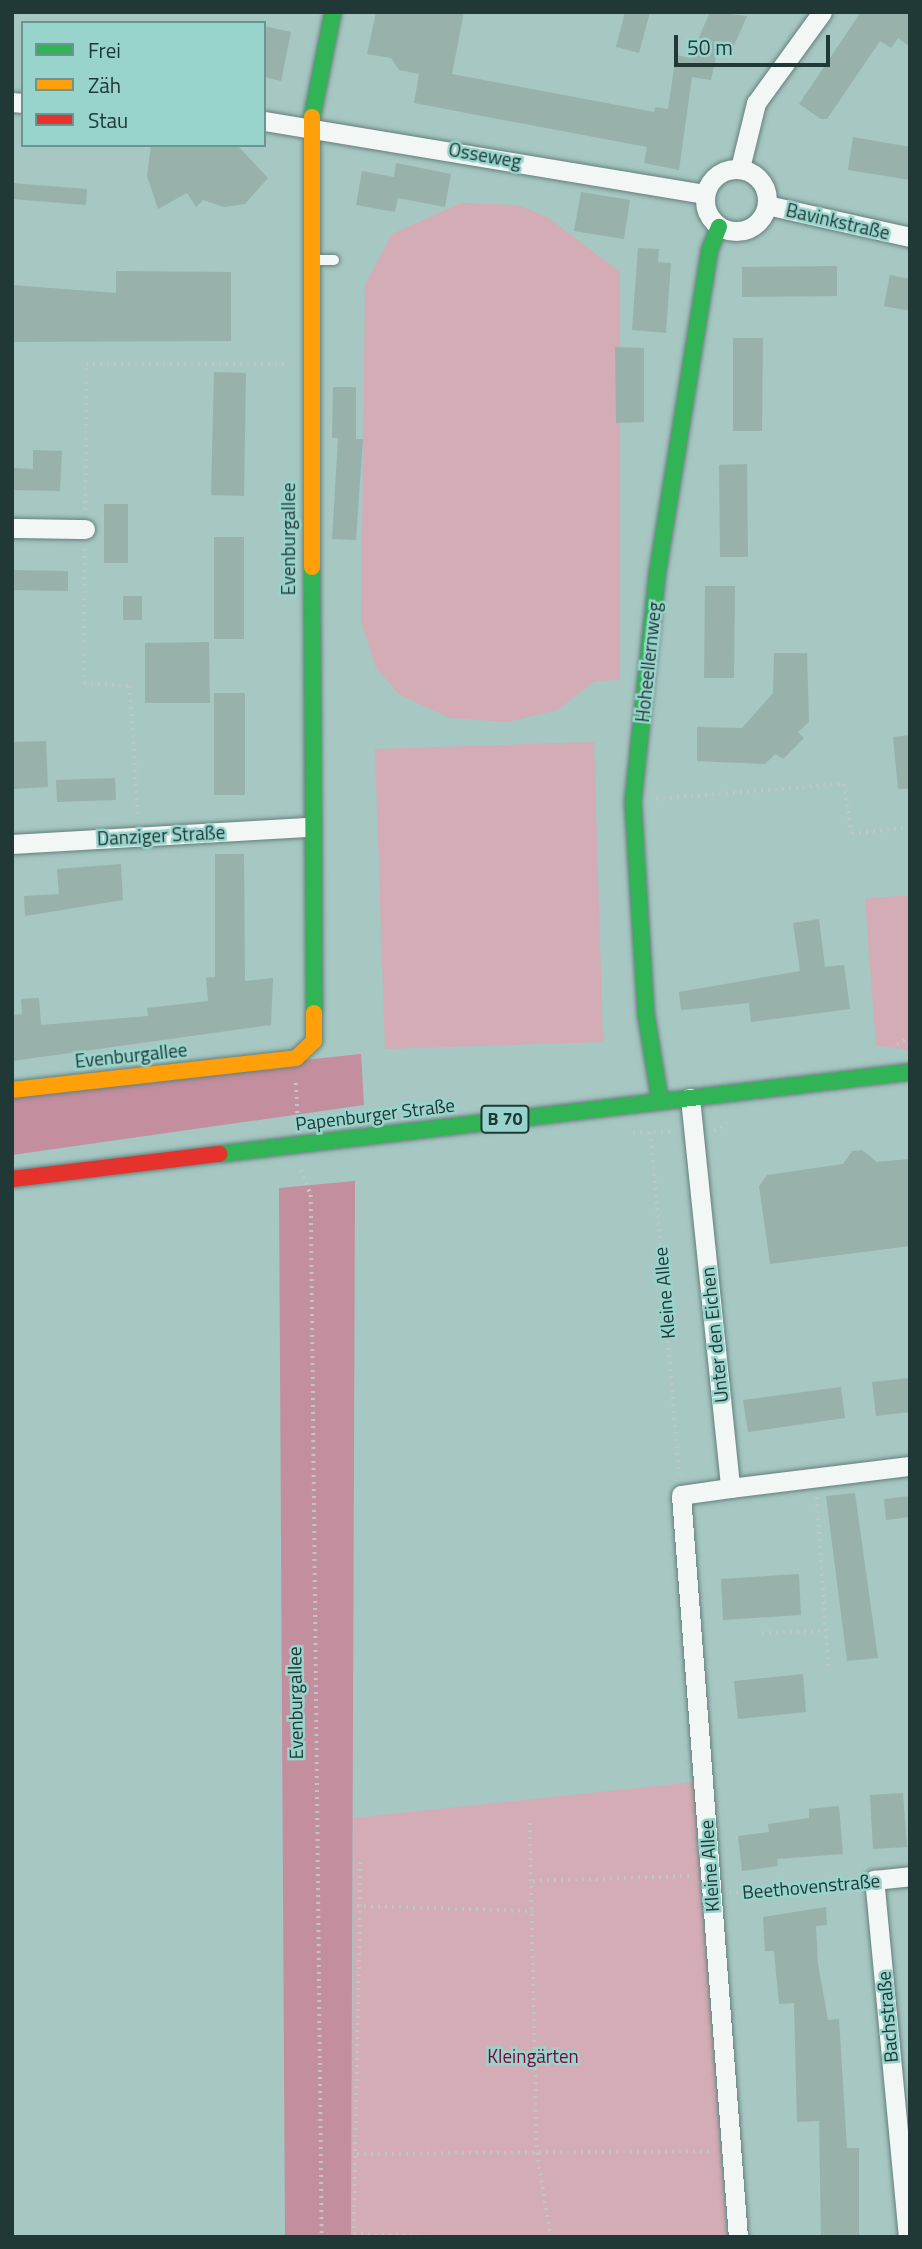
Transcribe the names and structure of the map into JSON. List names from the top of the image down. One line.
{"streets":{"street":["Osseweg","Bavinkstraße","Evenburgallee","Hoheellernweg","Danziger Straße","Papenburger Straße","B 70","Kleine Allee","Unter den Eichen","Beethovenstraße","Bachstraße"]},"crossings":[["Osseweg","Bavinkstraße"],["Osseweg","Evenburgallee"],["Osseweg","Hoheellernweg"],["Bavinkstraße","Hoheellernweg"],["Evenburgallee","Danziger Straße"],["Hoheellernweg","Papenburger Straße"],["Papenburger Straße","Unter den Eichen"],["Kleine Allee","Beethovenstraße"],["Beethovenstraße","Bachstraße"]],"parks":["Kleingärten"],"legend":["Frei","Zäh","Stau"],"scale_bar":"50 m"}
